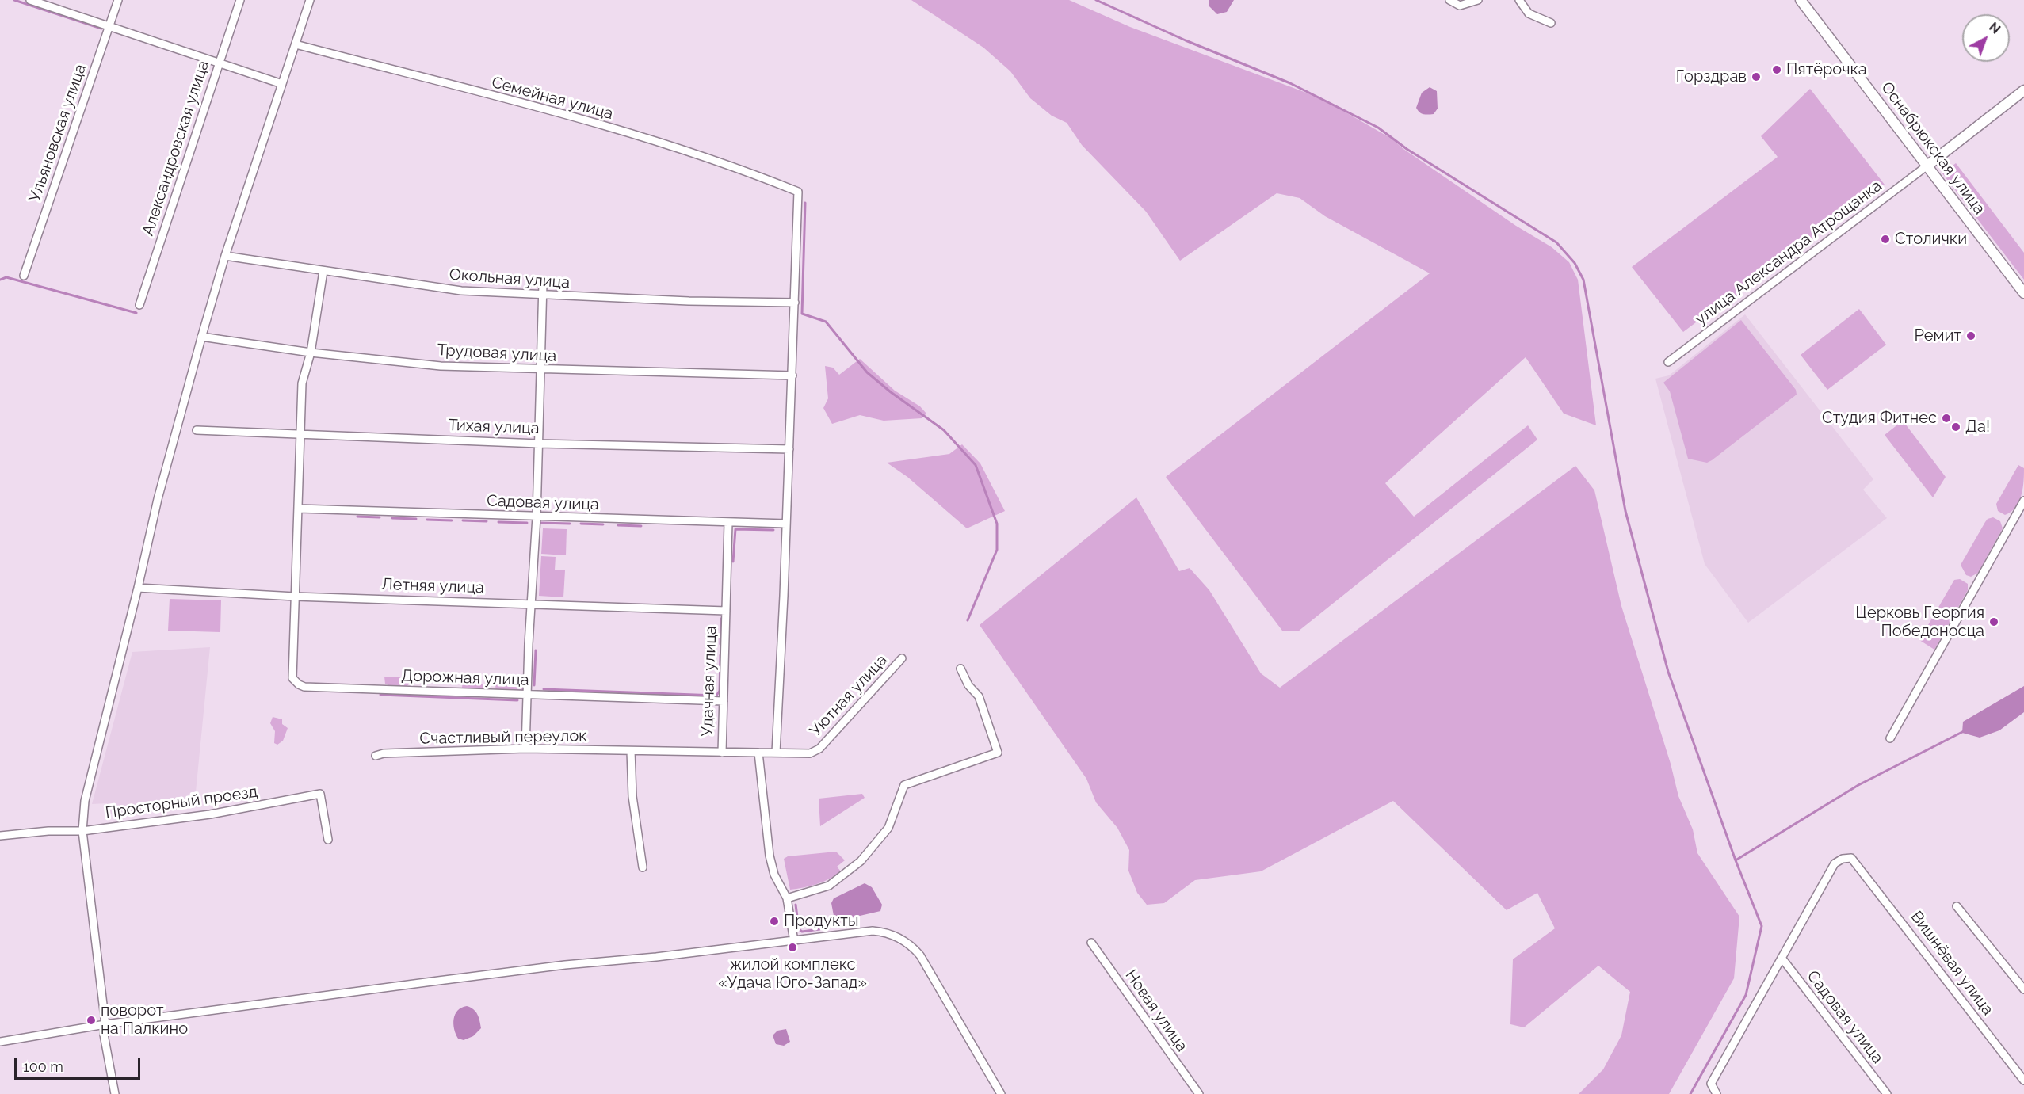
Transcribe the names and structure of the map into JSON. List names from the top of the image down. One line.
{"streets":{"street":["Семейная улица","Ульяновская улица","Александровская улица","Оснабрюкская улица","улица Александра Атрощанка","Окольная улица","Трудовая улица","Тихая улица","Садовая улица","Летняя улица","Дорожная улица","Удачная улица","Уютная улица","Счастливый переулок","Просторный проезд","Вишнёвая улица","Новая улица"]},"crossings":[["Семейная улица","Окольная улица"],["Оснабрюкская улица","улица Александра Атрощанка"],["Окольная улица","Дорожная улица"],["Трудовая улица","Дорожная улица"],["Тихая улица","Дорожная улица"],["Садовая улица","Дорожная улица"],["Садовая улица","Удачная улица"],["Садовая улица","Вишнёвая улица"],["Летняя улица","Дорожная улица"],["Летняя улица","Удачная улица"],["Дорожная улица","Удачная улица"],["Удачная улица","Уютная улица"],["Удачная улица","Счастливый переулок"]],"places":["Пятёрочка","Горздрав","Столички","Ремит","Студия Фитнес","Да!","Церковь Георгия Победоносца","Продукты","жилой комплекс «Удача Юго-Запад»","поворот на Палкино"],"scale_bar":"100 m","north":"top right"}
